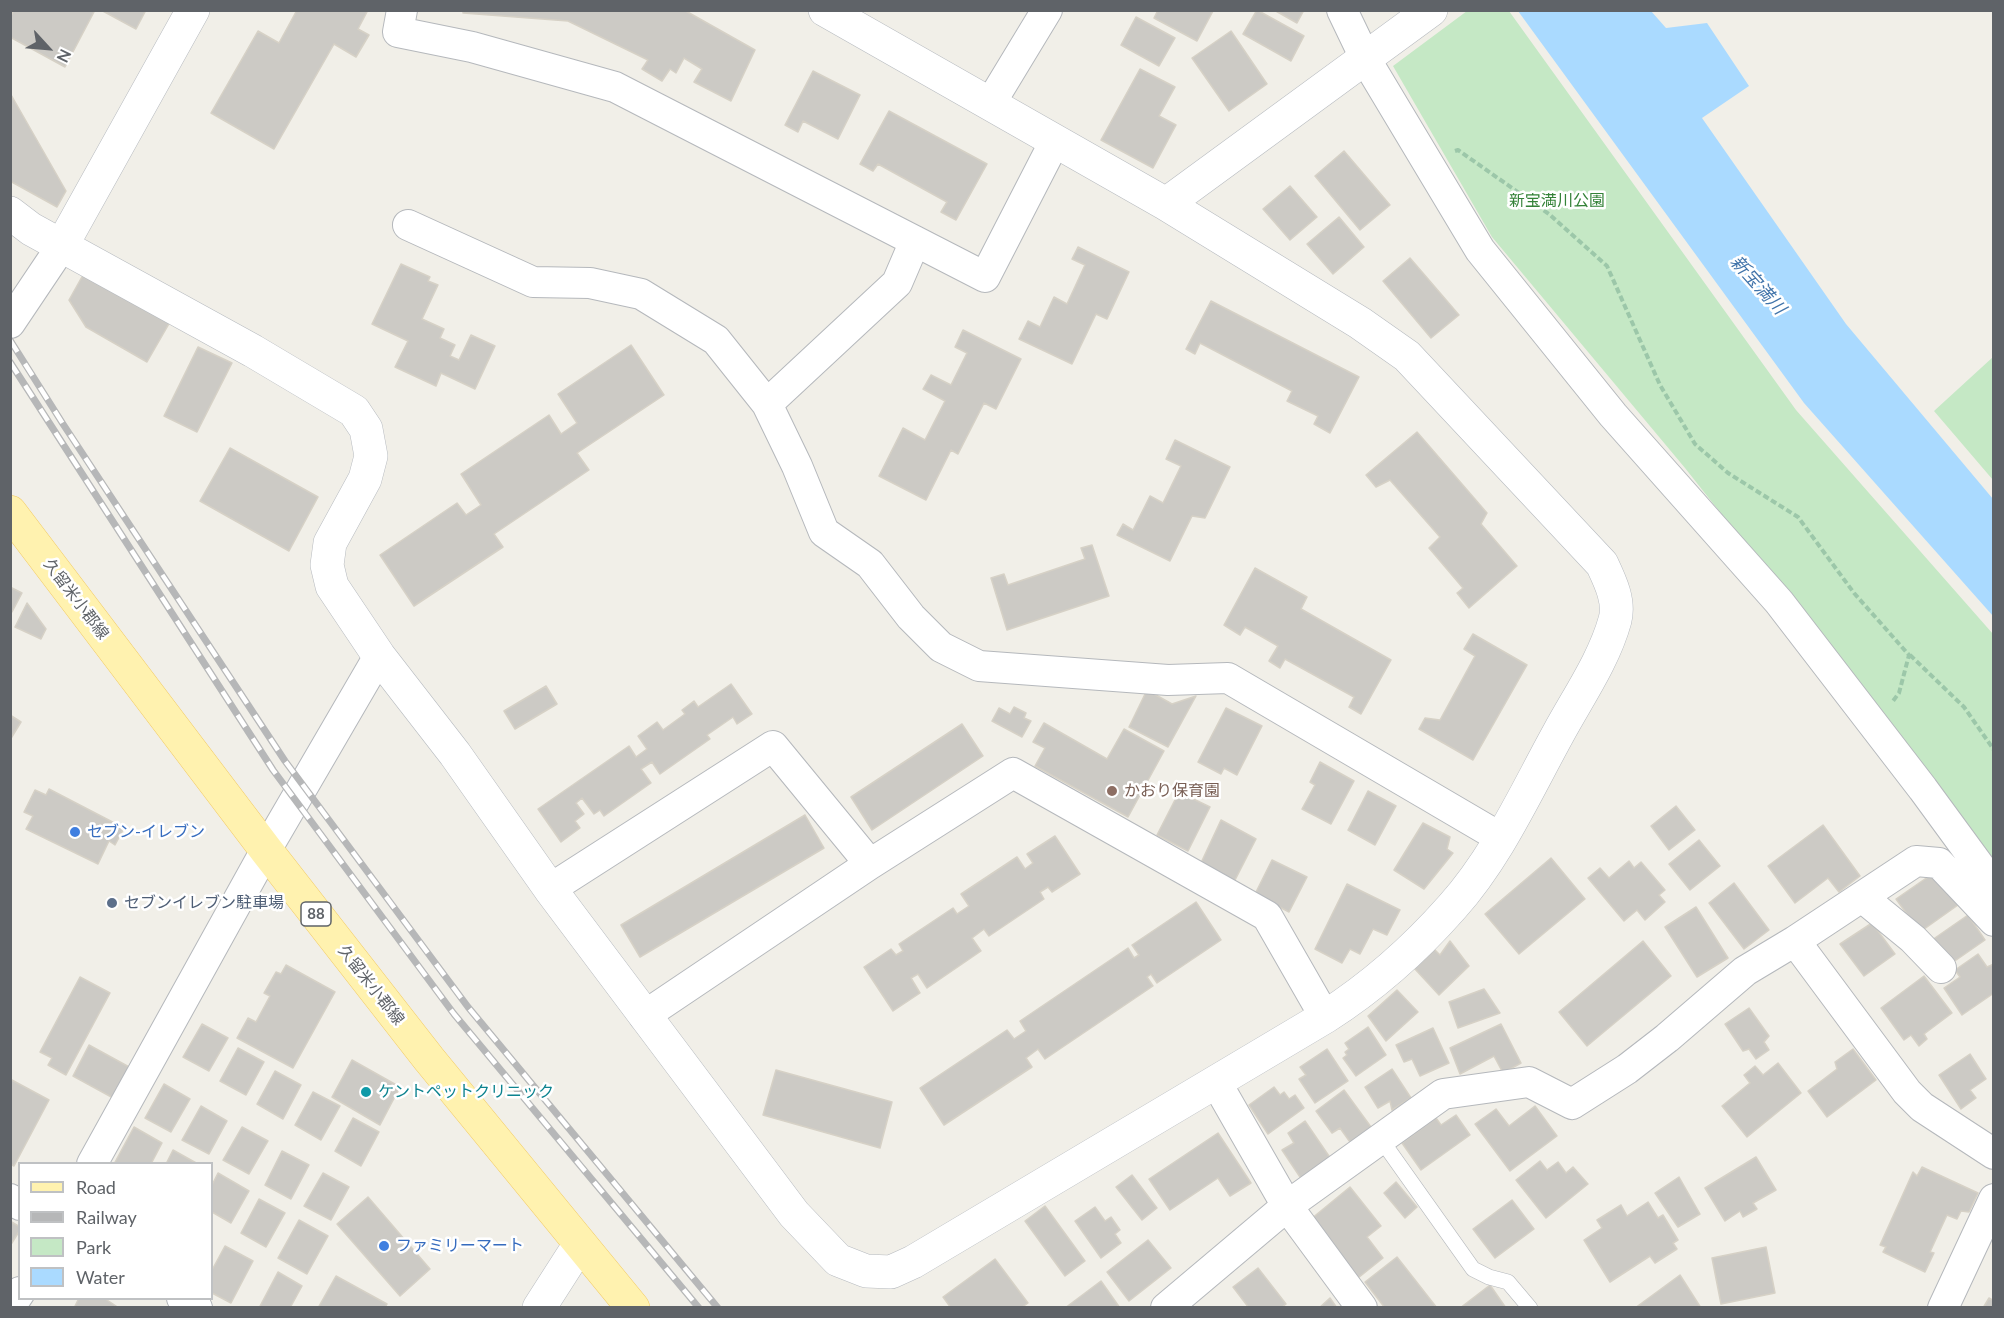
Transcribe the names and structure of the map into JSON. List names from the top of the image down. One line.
{"streets":{"main road":["久留米小郡線","88"]},"water":["新宝満川"],"parks":["新宝満川公園"],"places":["かおり保育園","セブン-イレブン","セブンイレブン駐車場","ケントペットクリニック","ファミリーマート"],"legend":["Road","Railway","Park","Water"],"north":"bottom right"}
